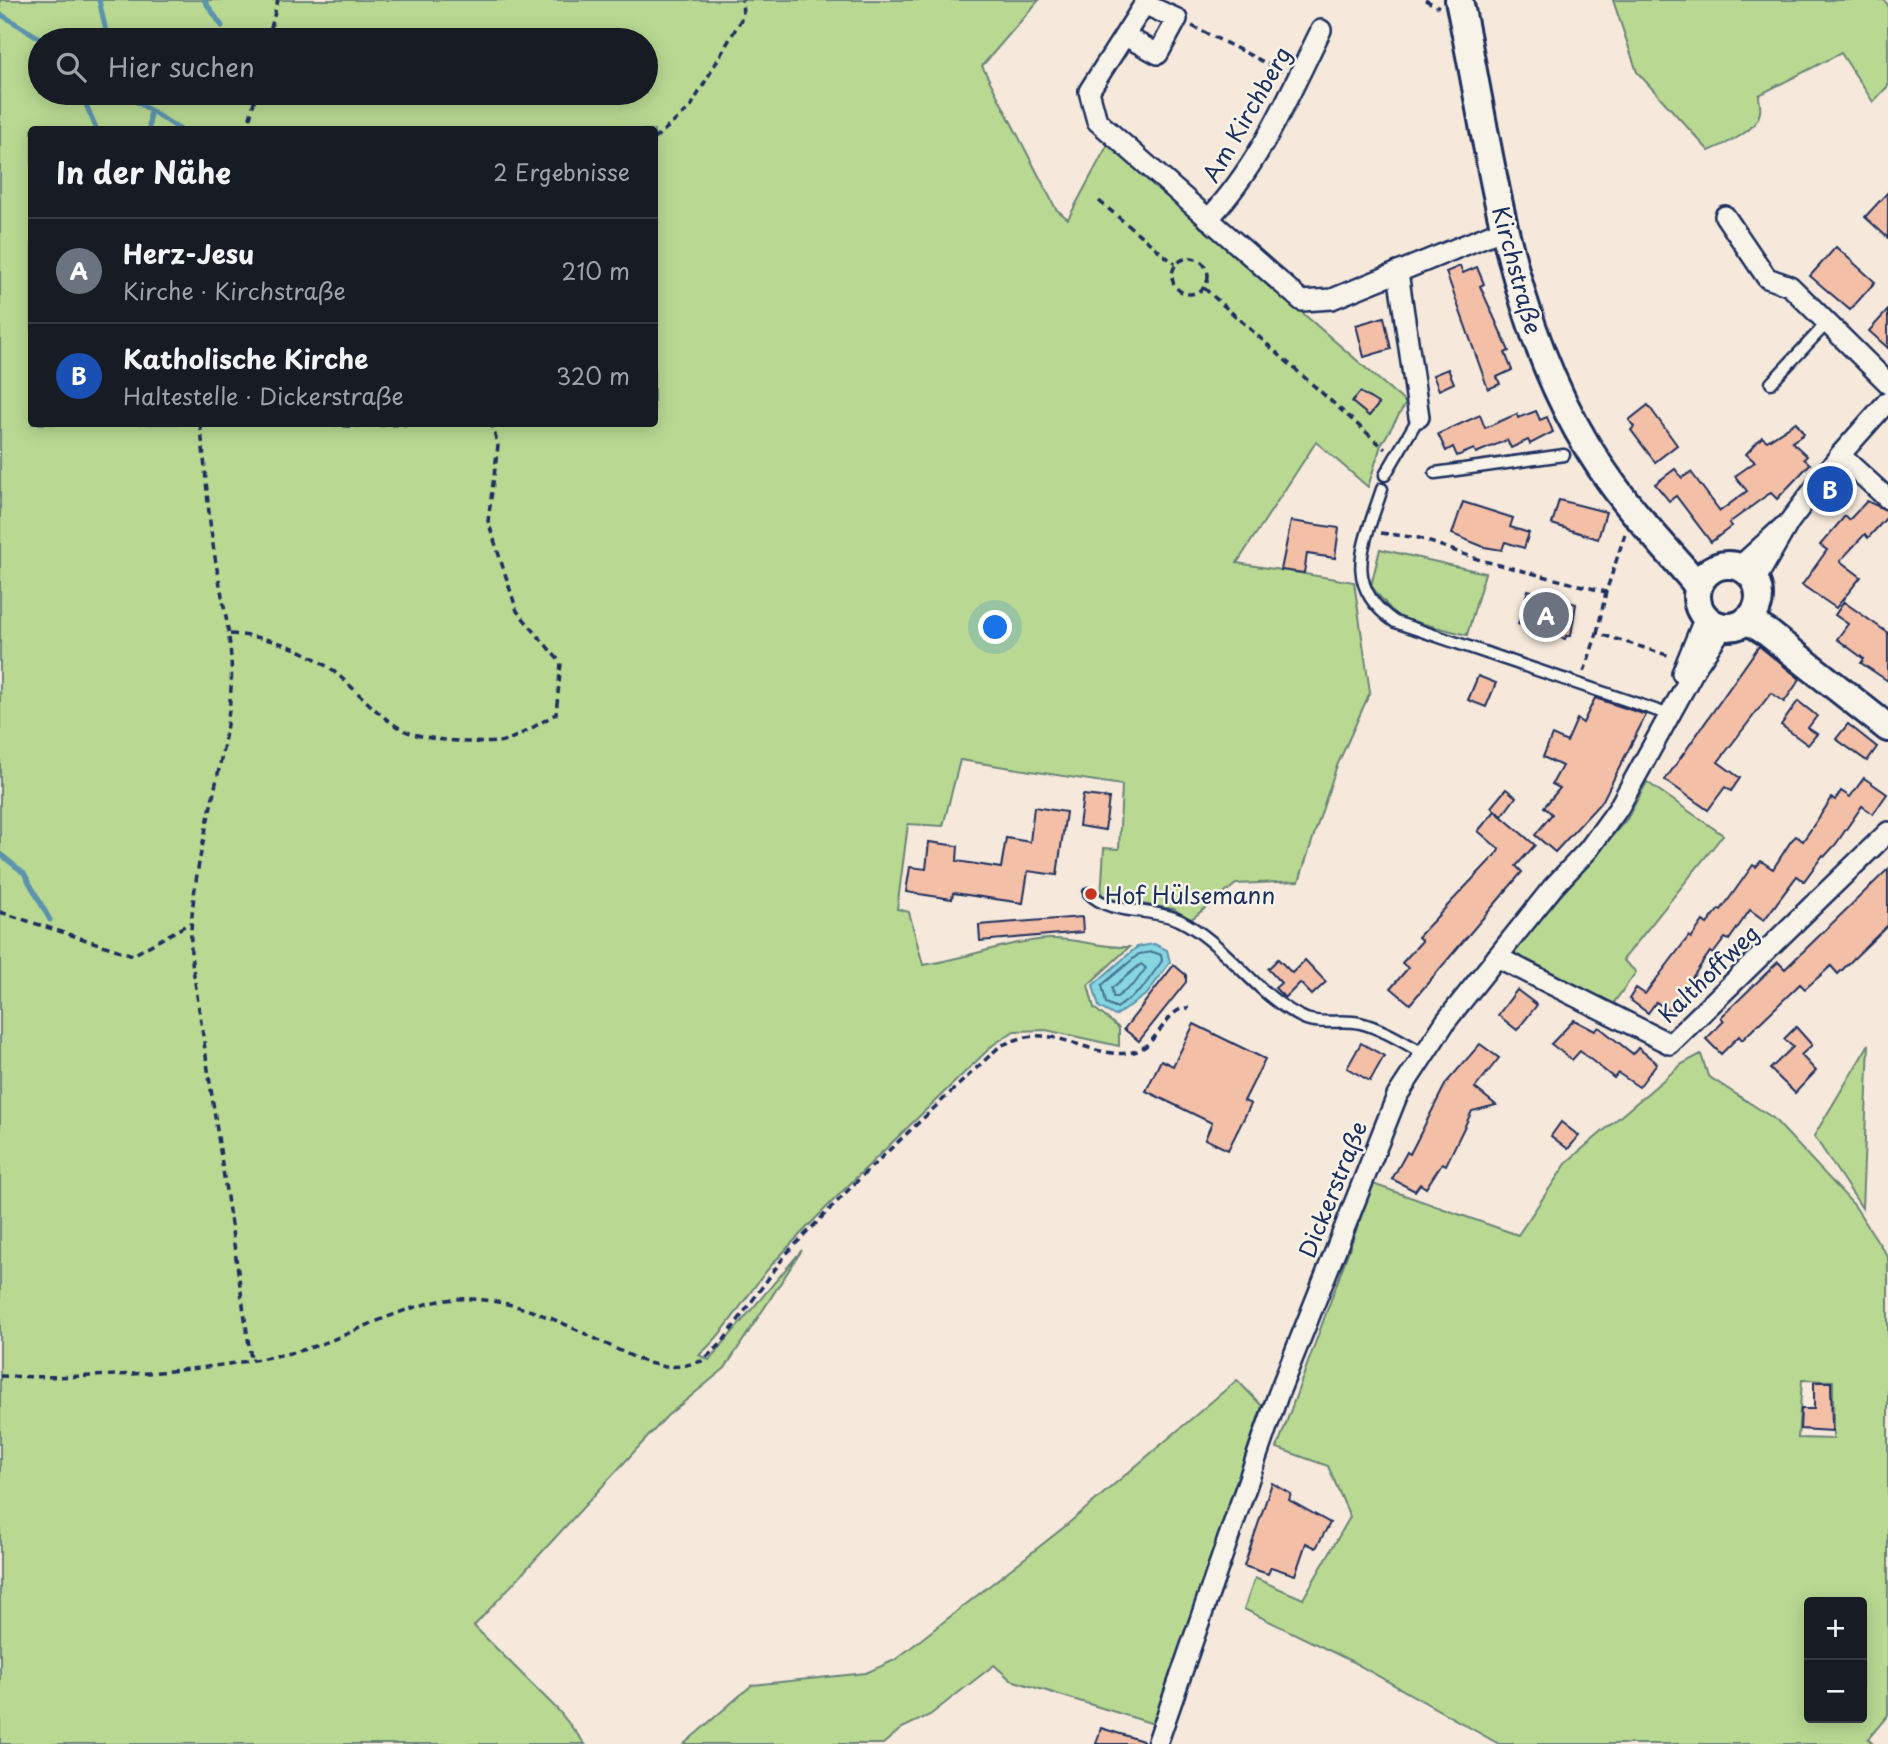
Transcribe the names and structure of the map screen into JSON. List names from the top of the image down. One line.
{"streets":{"street":["Am Kirchberg","Kirchstraße","Kalthoffweg","Dickerstraße"]},"crossings":[["Am Kirchberg","Kirchstraße"],["Kirchstraße","Dickerstraße"],["Kalthoffweg","Dickerstraße"]],"places":["Hof Hülsemann"],"page":{"search":"Hier suchen","heading":["In der Nähe","2 Ergebnisse"],"list":[{"mark":"A","name":"Herz-Jesu","note":"Kirche · Kirchstraße","value":"210 m"},{"mark":"B","name":"Katholische Kirche","note":"Haltestelle · Dickerstraße","value":"320 m"}],"pins":["B","A"],"map_buttons":["+","−"]}}
